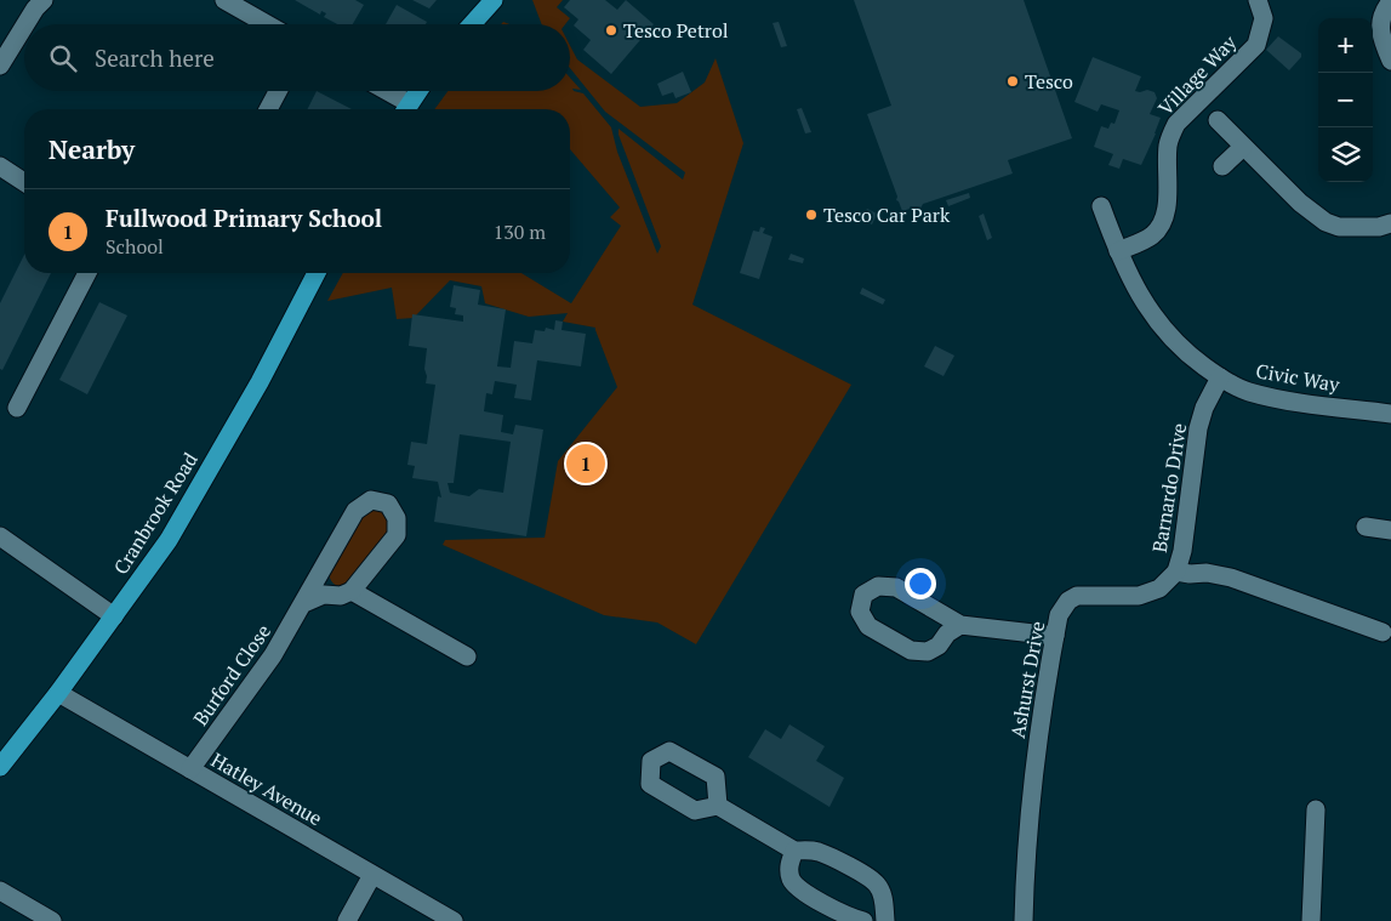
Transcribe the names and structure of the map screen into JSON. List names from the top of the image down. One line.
{"streets":{"main road":["Cranbrook Road"],"street":["Village Way","Civic Way","Barnardo Drive","Burford Close","Ashurst Drive","Hatley Avenue"]},"crossings":[["Village Way","Civic Way"],["Civic Way","Barnardo Drive"],["Barnardo Drive","Ashurst Drive"],["Cranbrook Road","Hatley Avenue"],["Burford Close","Hatley Avenue"]],"places":["Tesco Petrol","Tesco","Tesco Car Park"],"page":{"map_buttons":["+","−"],"search":"Search here","heading":"Nearby","list":[{"mark":"1","name":"Fullwood Primary School","note":"School","value":"130 m"}],"pins":"1"}}
